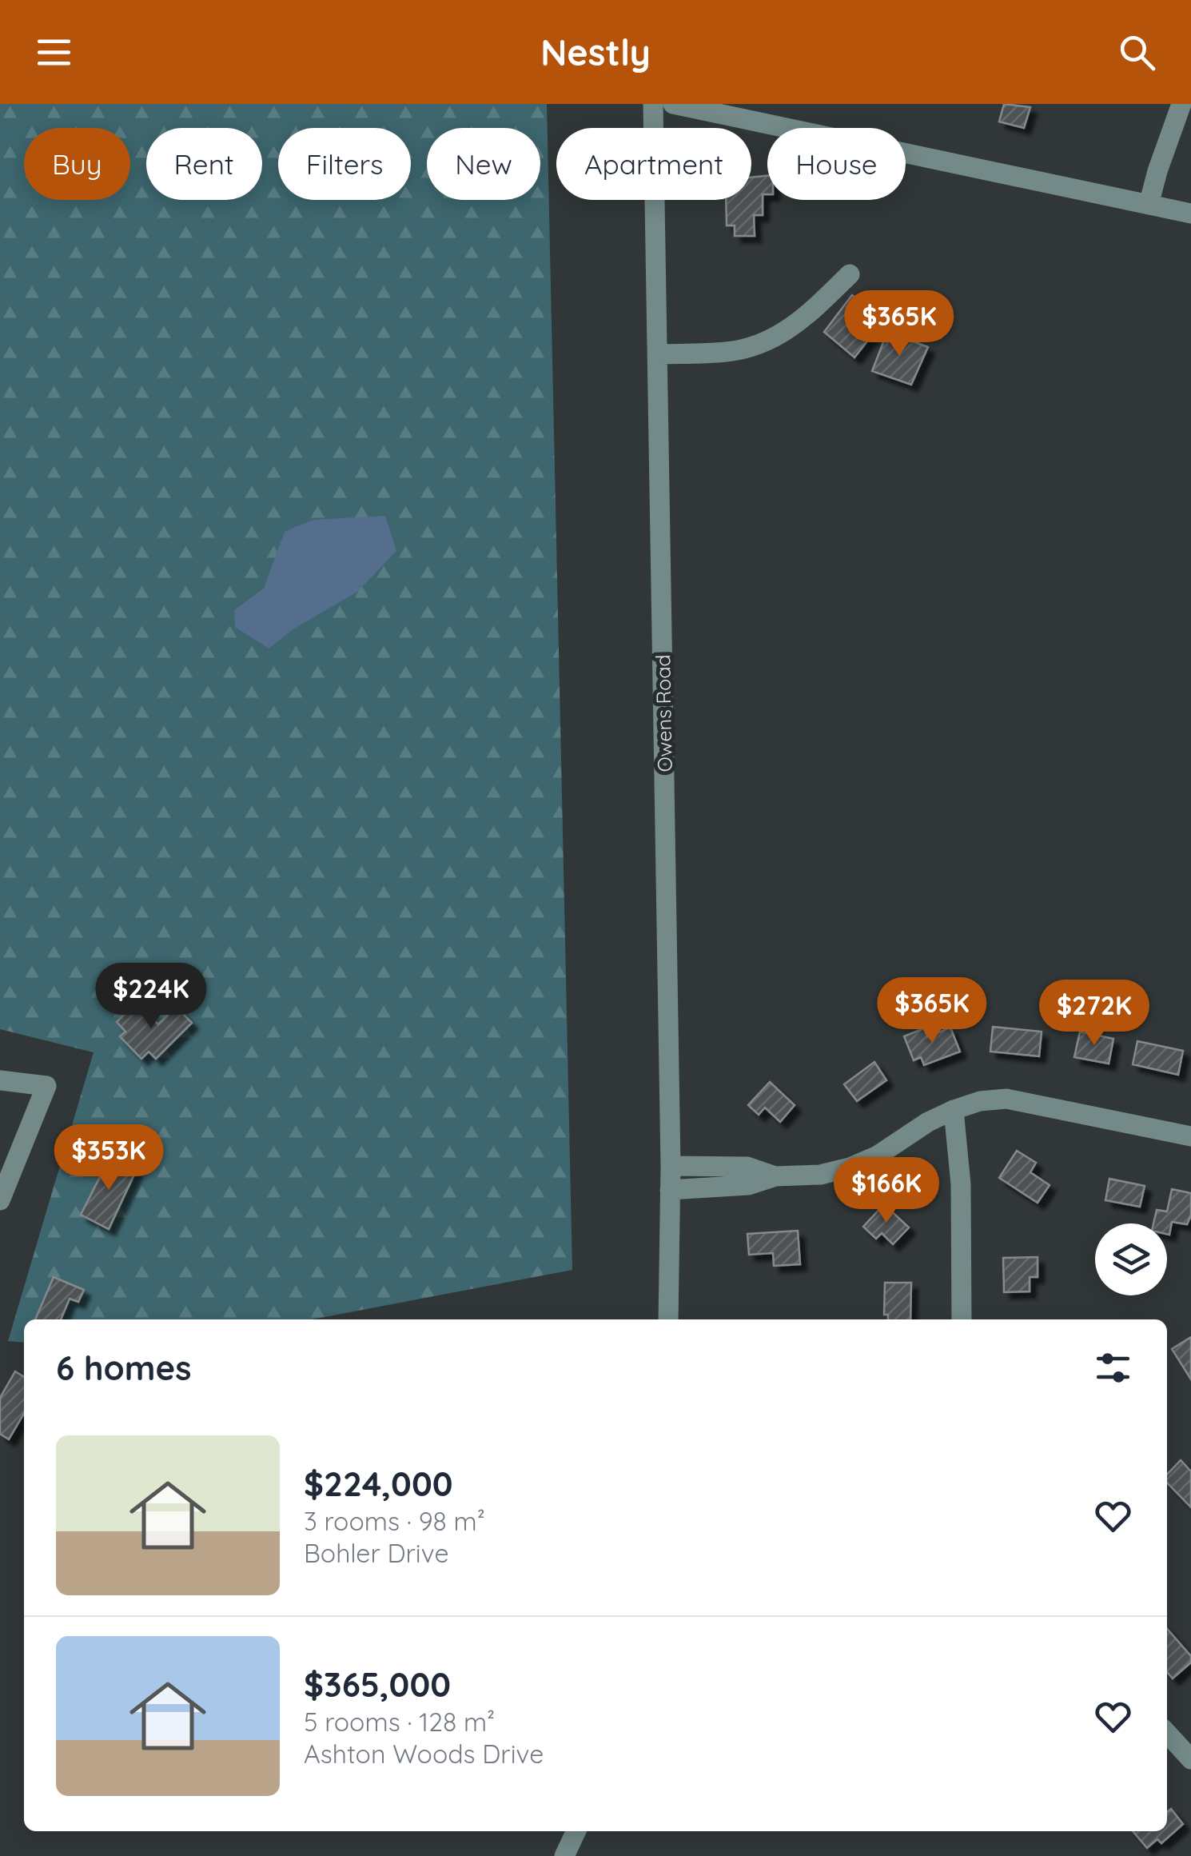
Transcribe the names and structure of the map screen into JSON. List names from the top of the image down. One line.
{"streets":{"street":["Owens Road"]},"page":{"header":"Nestly","chip":["Buy","Rent","Filters","New","Apartment","House"],"price":["$365K","$224K","$365K","$272K","$353K","$166K"],"heading":"6 homes","list":[{"name":"$224,000","note":"3 rooms · 98 m² · Bohler Drive"},{"name":"$365,000","note":"5 rooms · 128 m² · Ashton Woods Drive"}]}}
